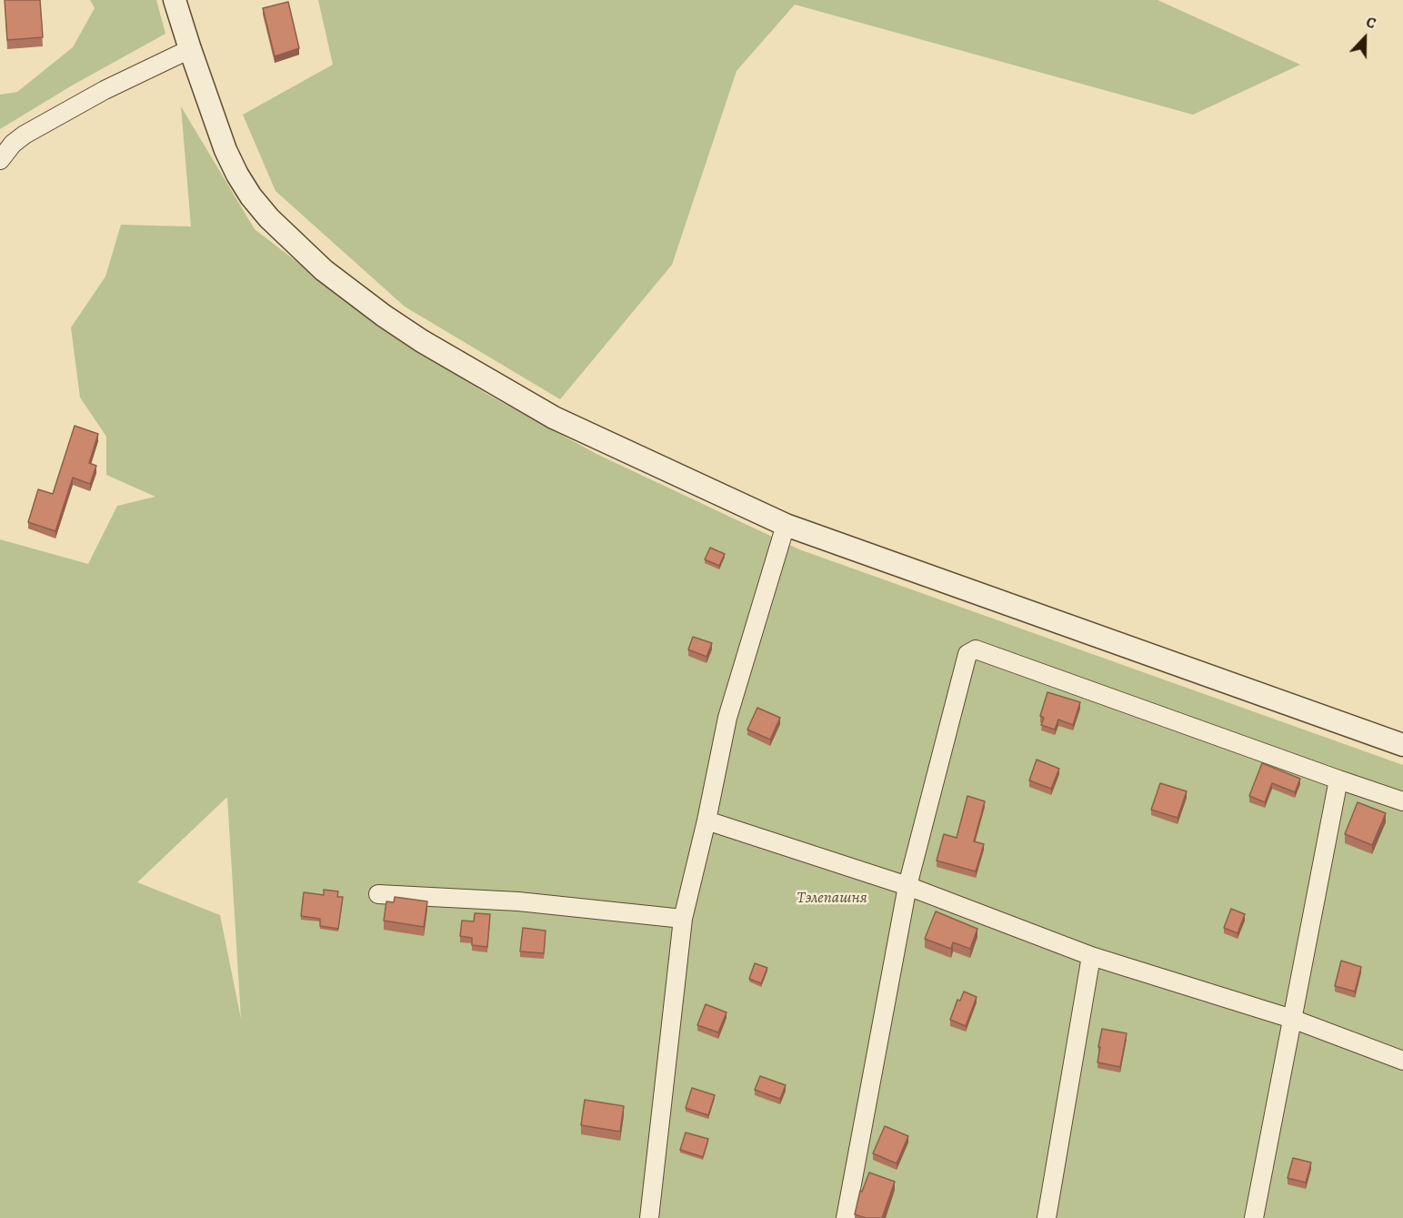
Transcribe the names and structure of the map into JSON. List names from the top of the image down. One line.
{"parks":["Тэлепашня"],"north":"top"}
